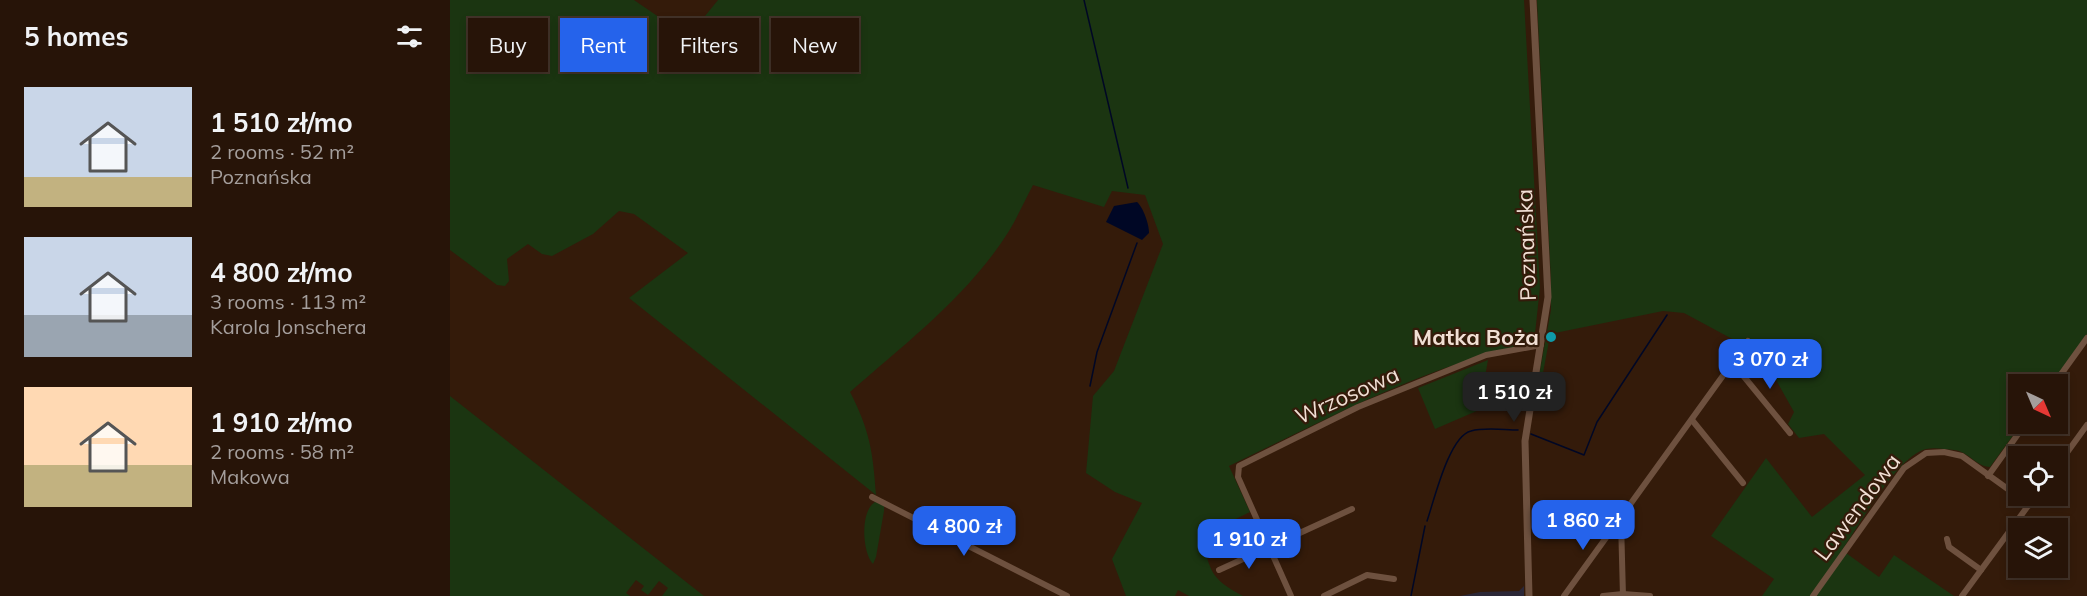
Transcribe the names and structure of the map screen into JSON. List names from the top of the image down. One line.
{"streets":{"street":["Poznańska","Wrzosowa","Lawendowa"]},"crossings":[["Poznańska","Wrzosowa"]],"places":["Matka Boża"],"north":"bottom right","page":{"heading":"5 homes","chip":["Buy","Rent","Filters","New"],"list":[{"name":"1 510 zł/mo","note":"2 rooms · 52 m² · Poznańska"},{"name":"4 800 zł/mo","note":"3 rooms · 113 m² · Karola Jonschera"},{"name":"1 910 zł/mo","note":"2 rooms · 58 m² · Makowa"}],"price":["3 070 zł","1 510 zł","1 860 zł","4 800 zł","1 910 zł"]}}
